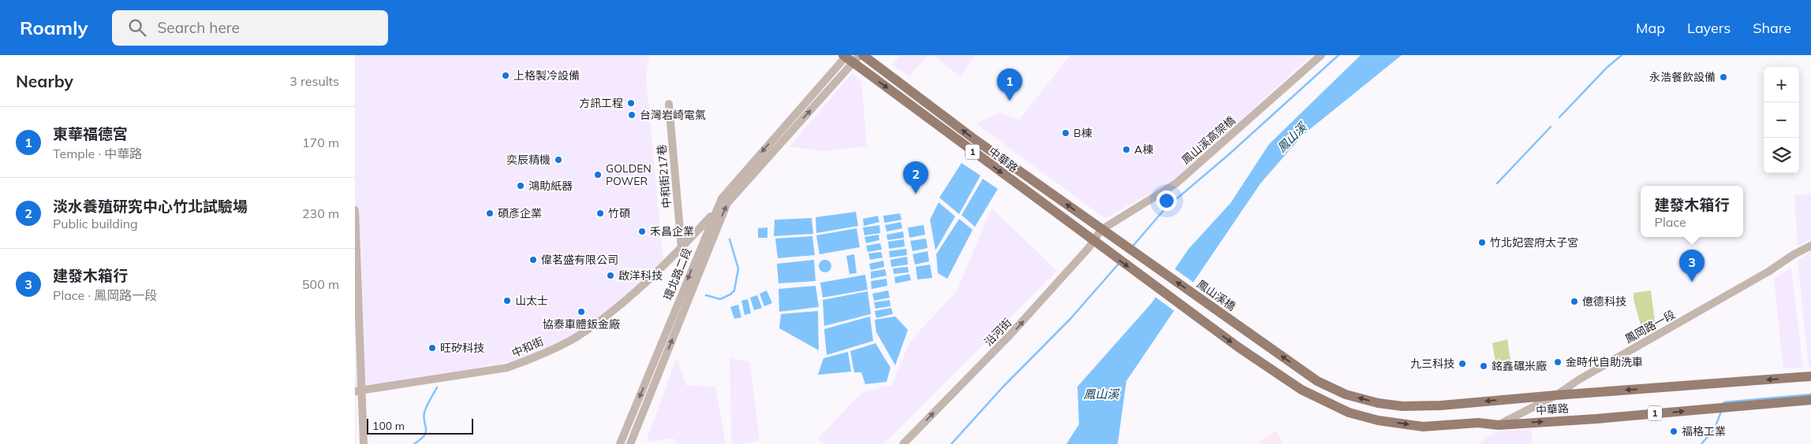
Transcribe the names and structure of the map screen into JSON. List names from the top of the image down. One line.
{"streets":{"main road":["1","中華路","鳳山溪橋"],"street":["鳳山溪高架橋","中和街217巷","環北路二段","鳳岡路一段","沿河街","中和街"]},"crossings":[["鳳山溪高架橋","中華路"],["鳳山溪高架橋","鳳山溪橋"],["鳳山溪高架橋","沿河街"],["中華路","環北路二段"],["中華路","鳳山溪橋"],["中華路","鳳岡路一段"],["中華路","沿河街"],["中和街217巷","中和街"],["環北路二段","中和街"],["鳳山溪橋","沿河街"]],"one_way":["鳳山溪橋","沿河街"],"water":["鳳山溪"],"places":["上格製冷設備","永浩餐飲設備","方訊工程","台灣岩崎電氣","B棟","A棟","奕辰精機","GOLDEN POWER","鴻助紙器","碩彥企業","竹碩","禾昌企業","竹北妃雲府太子宮","偉茗盛有限公司","啟洋科技","山太士","億德科技","協泰車體鈑金廠","旺矽科技","金時代自助洗車","九三科技","銘鑫碾米廠","福格工業"],"scale_bar":"100 m","page":{"header":"Roamly","search":"Search here","nav":["Map","Layers","Share"],"heading":["Nearby","3 results"],"map_buttons":["+","−"],"pins":["1","2","3"],"list":[{"mark":"1","name":"東華福德宮","note":"Temple · 中華路","value":"170 m"},{"mark":"2","name":"淡水養殖研究中心竹北試驗場","note":"Public building","value":"230 m"},{"mark":"3","name":"建發木箱行","note":"Place · 鳳岡路一段","value":"500 m"}],"popup":["建發木箱行","Place"],"scale":"100 m"}}
